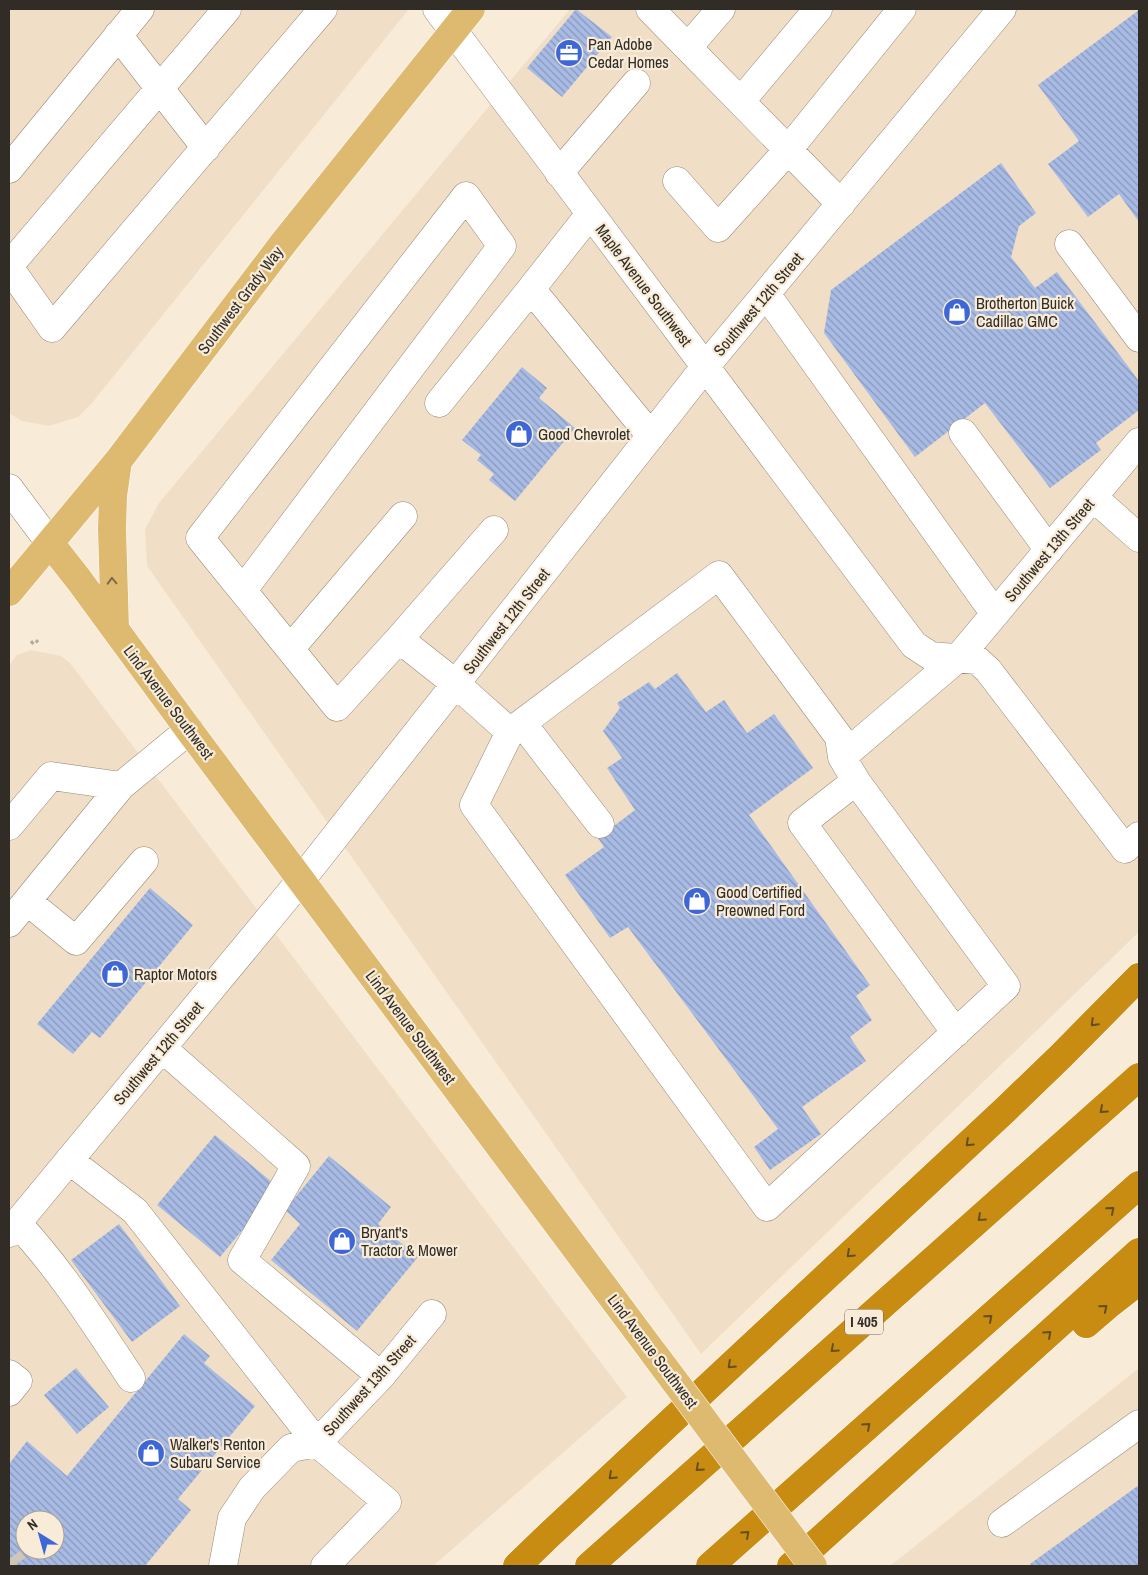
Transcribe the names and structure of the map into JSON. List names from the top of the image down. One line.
{"streets":{"highway":["I 405"],"main road":["Southwest Grady Way","Lind Avenue Southwest"],"street":["Maple Avenue Southwest","Southwest 12th Street","Southwest 13th Street"]},"crossings":[["Maple Avenue Southwest","Southwest Grady Way"],["Maple Avenue Southwest","Southwest 12th Street"],["Maple Avenue Southwest","Southwest 13th Street"],["Southwest Grady Way","Lind Avenue Southwest"],["Southwest 12th Street","Lind Avenue Southwest"]],"places":{"office":["Pan Adobe Cedar Homes"],"shop":["Brotherton Buick Cadillac GMC","Good Chevrolet","Good Certified Preowned Ford","Raptor Motors","Bryant's Tractor & Mower","Walker's Renton Subaru Service"]},"north":"top left"}
